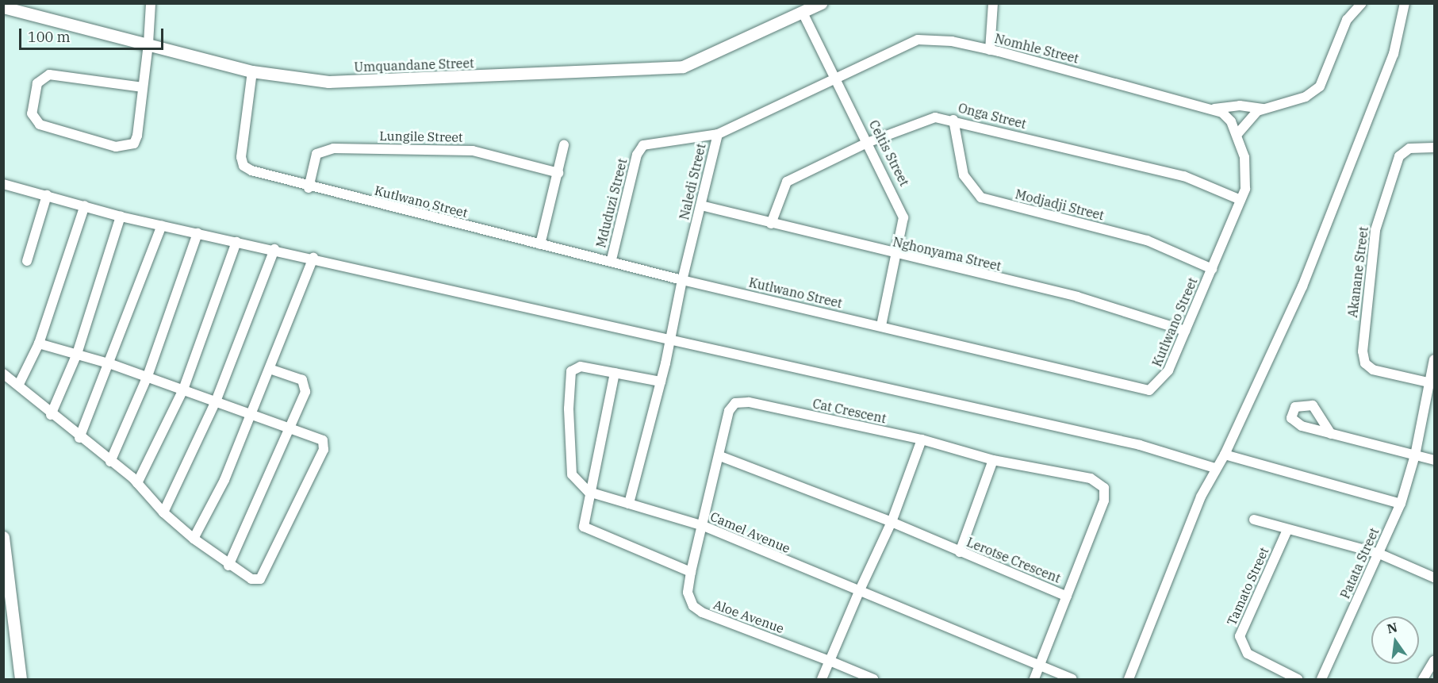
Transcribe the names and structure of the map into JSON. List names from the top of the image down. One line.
{"streets":{"street":["Nomhle Street","Umquandane Street","Onga Street","Lungile Street","Celtis Street","Naledi Street","Kutlwano Street","Mduduzi Street","Modjadji Street","Nghonyama Street","Akanane Street","Cat Crescent","Camel Avenue","Lerotse Crescent","Patata Street","Tamato Street","Aloe Avenue"]},"crossings":[["Nomhle Street","Celtis Street"],["Nomhle Street","Naledi Street"],["Nomhle Street","Kutlwano Street"],["Umquandane Street","Celtis Street"],["Umquandane Street","Kutlwano Street"],["Onga Street","Celtis Street"],["Onga Street","Kutlwano Street"],["Onga Street","Modjadji Street"],["Onga Street","Nghonyama Street"],["Lungile Street","Kutlwano Street"],["Celtis Street","Naledi Street"],["Celtis Street","Kutlwano Street"],["Celtis Street","Nghonyama Street"],["Naledi Street","Kutlwano Street"],["Naledi Street","Mduduzi Street"],["Naledi Street","Nghonyama Street"],["Kutlwano Street","Mduduzi Street"],["Kutlwano Street","Modjadji Street"],["Kutlwano Street","Nghonyama Street"],["Akanane Street","Patata Street"],["Cat Crescent","Camel Avenue"],["Cat Crescent","Lerotse Crescent"],["Cat Crescent","Aloe Avenue"],["Camel Avenue","Aloe Avenue"]],"scale_bar":"100 m","north":"top"}
